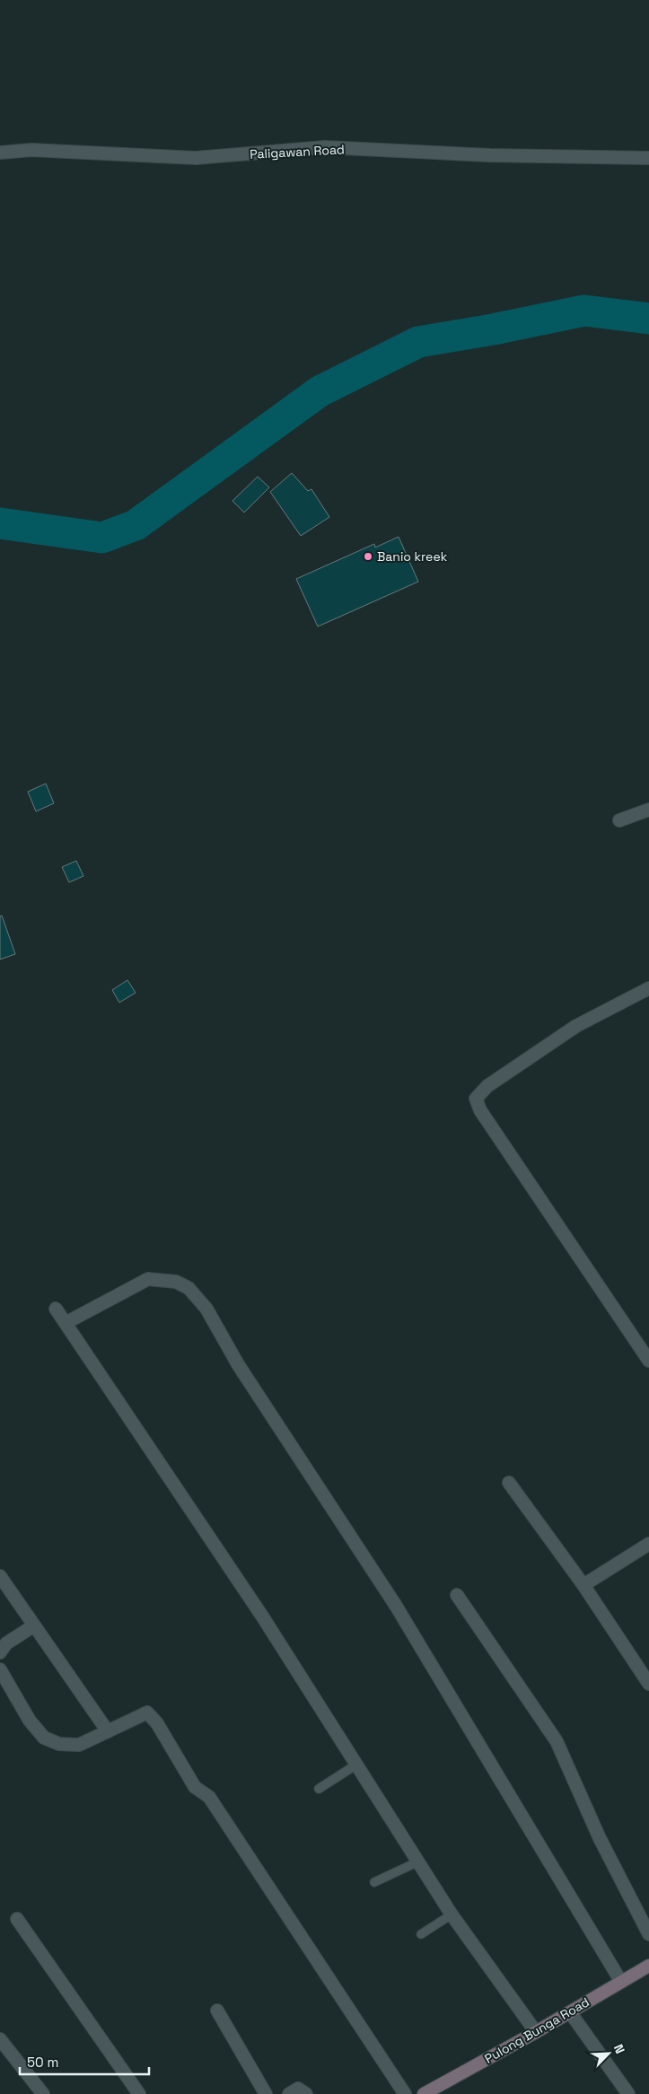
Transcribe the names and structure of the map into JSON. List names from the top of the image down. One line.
{"streets":{"main road":["Pulong Bunga Road"],"street":["Paligawan Road"]},"places":["Banio kreek"],"scale_bar":"50 m","north":"top right"}
